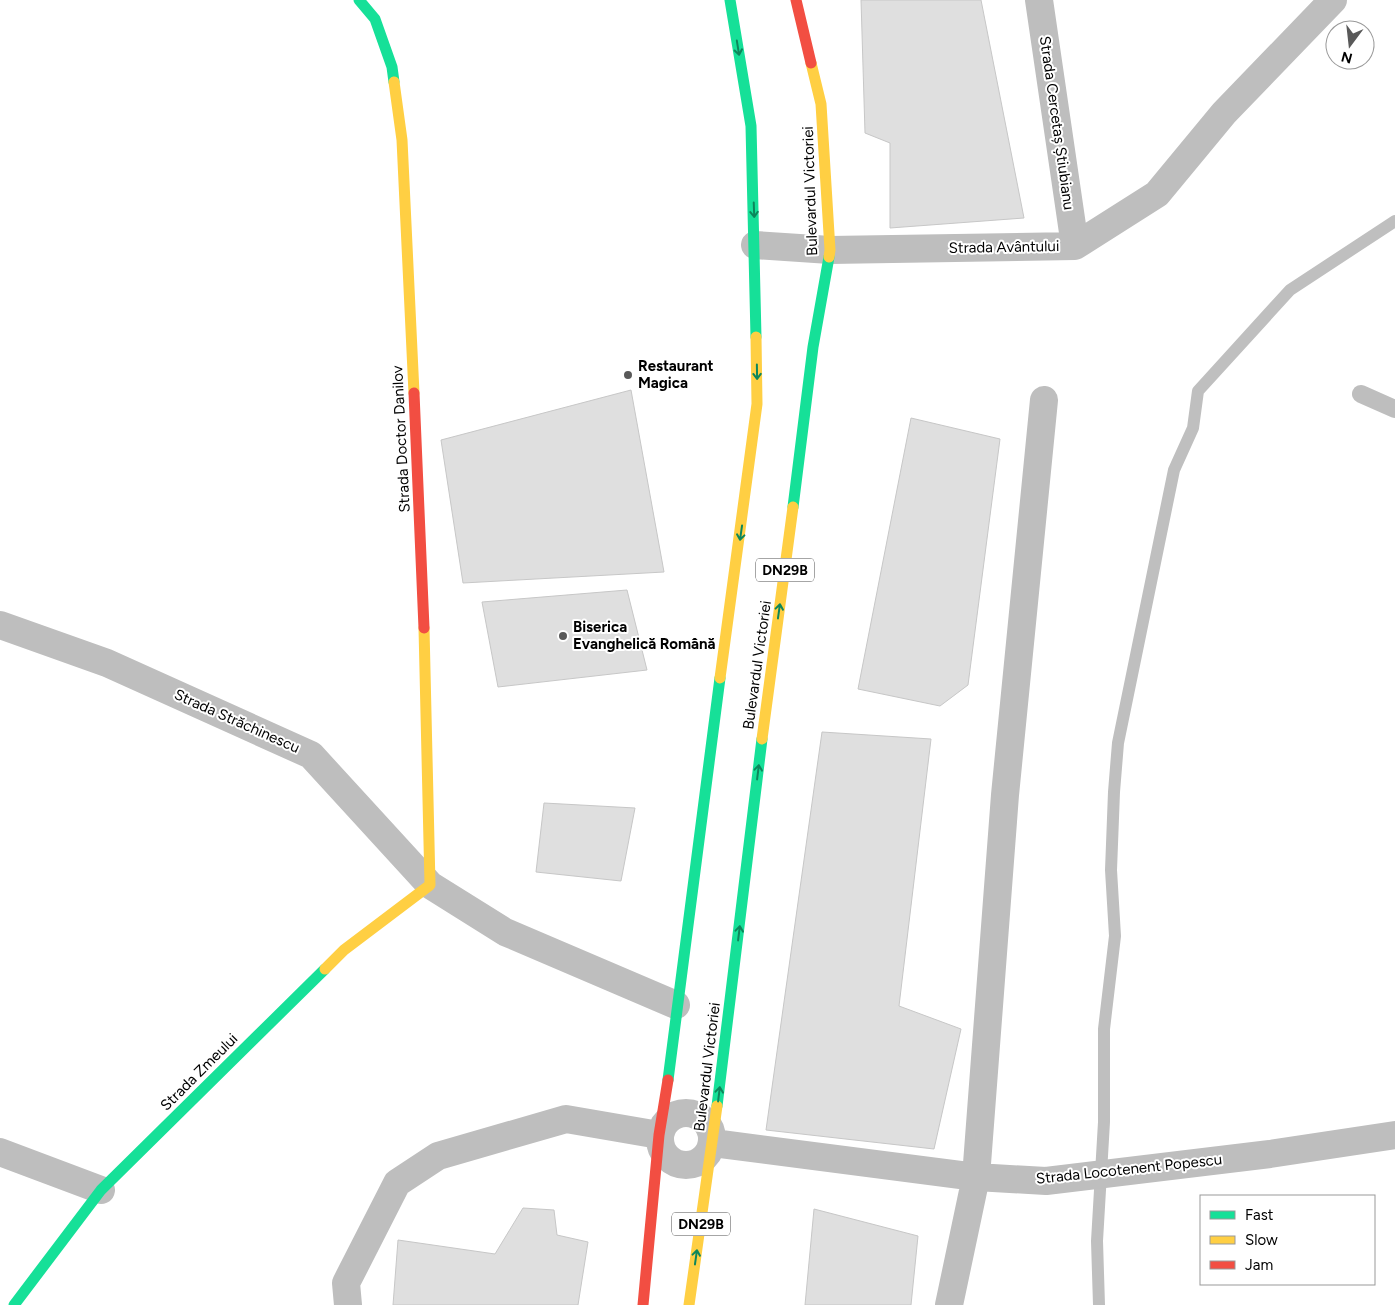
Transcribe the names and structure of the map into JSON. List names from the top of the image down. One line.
{"streets":{"main road":["Bulevardul Victoriei","Strada Doctor Danilov","DN29B","Strada Zmeului"],"street":["Strada Cercetaș Știubianu","Strada Avântului","Strada Străchinescu","Strada Locotenent Popescu"]},"crossings":[["Strada Cercetaș Știubianu","Strada Avântului"],["Bulevardul Victoriei","Strada Avântului"],["Bulevardul Victoriei","DN29B"],["Bulevardul Victoriei","Strada Locotenent Popescu"],["Strada Avântului","DN29B"],["Strada Doctor Danilov","Strada Străchinescu"],["Strada Doctor Danilov","Strada Zmeului"],["DN29B","Strada Străchinescu"],["DN29B","Strada Locotenent Popescu"],["Strada Străchinescu","Strada Zmeului"]],"places":["Restaurant Magica","Biserica Evanghelică Română"],"legend":["Fast","Slow","Jam"],"north":"bottom"}
